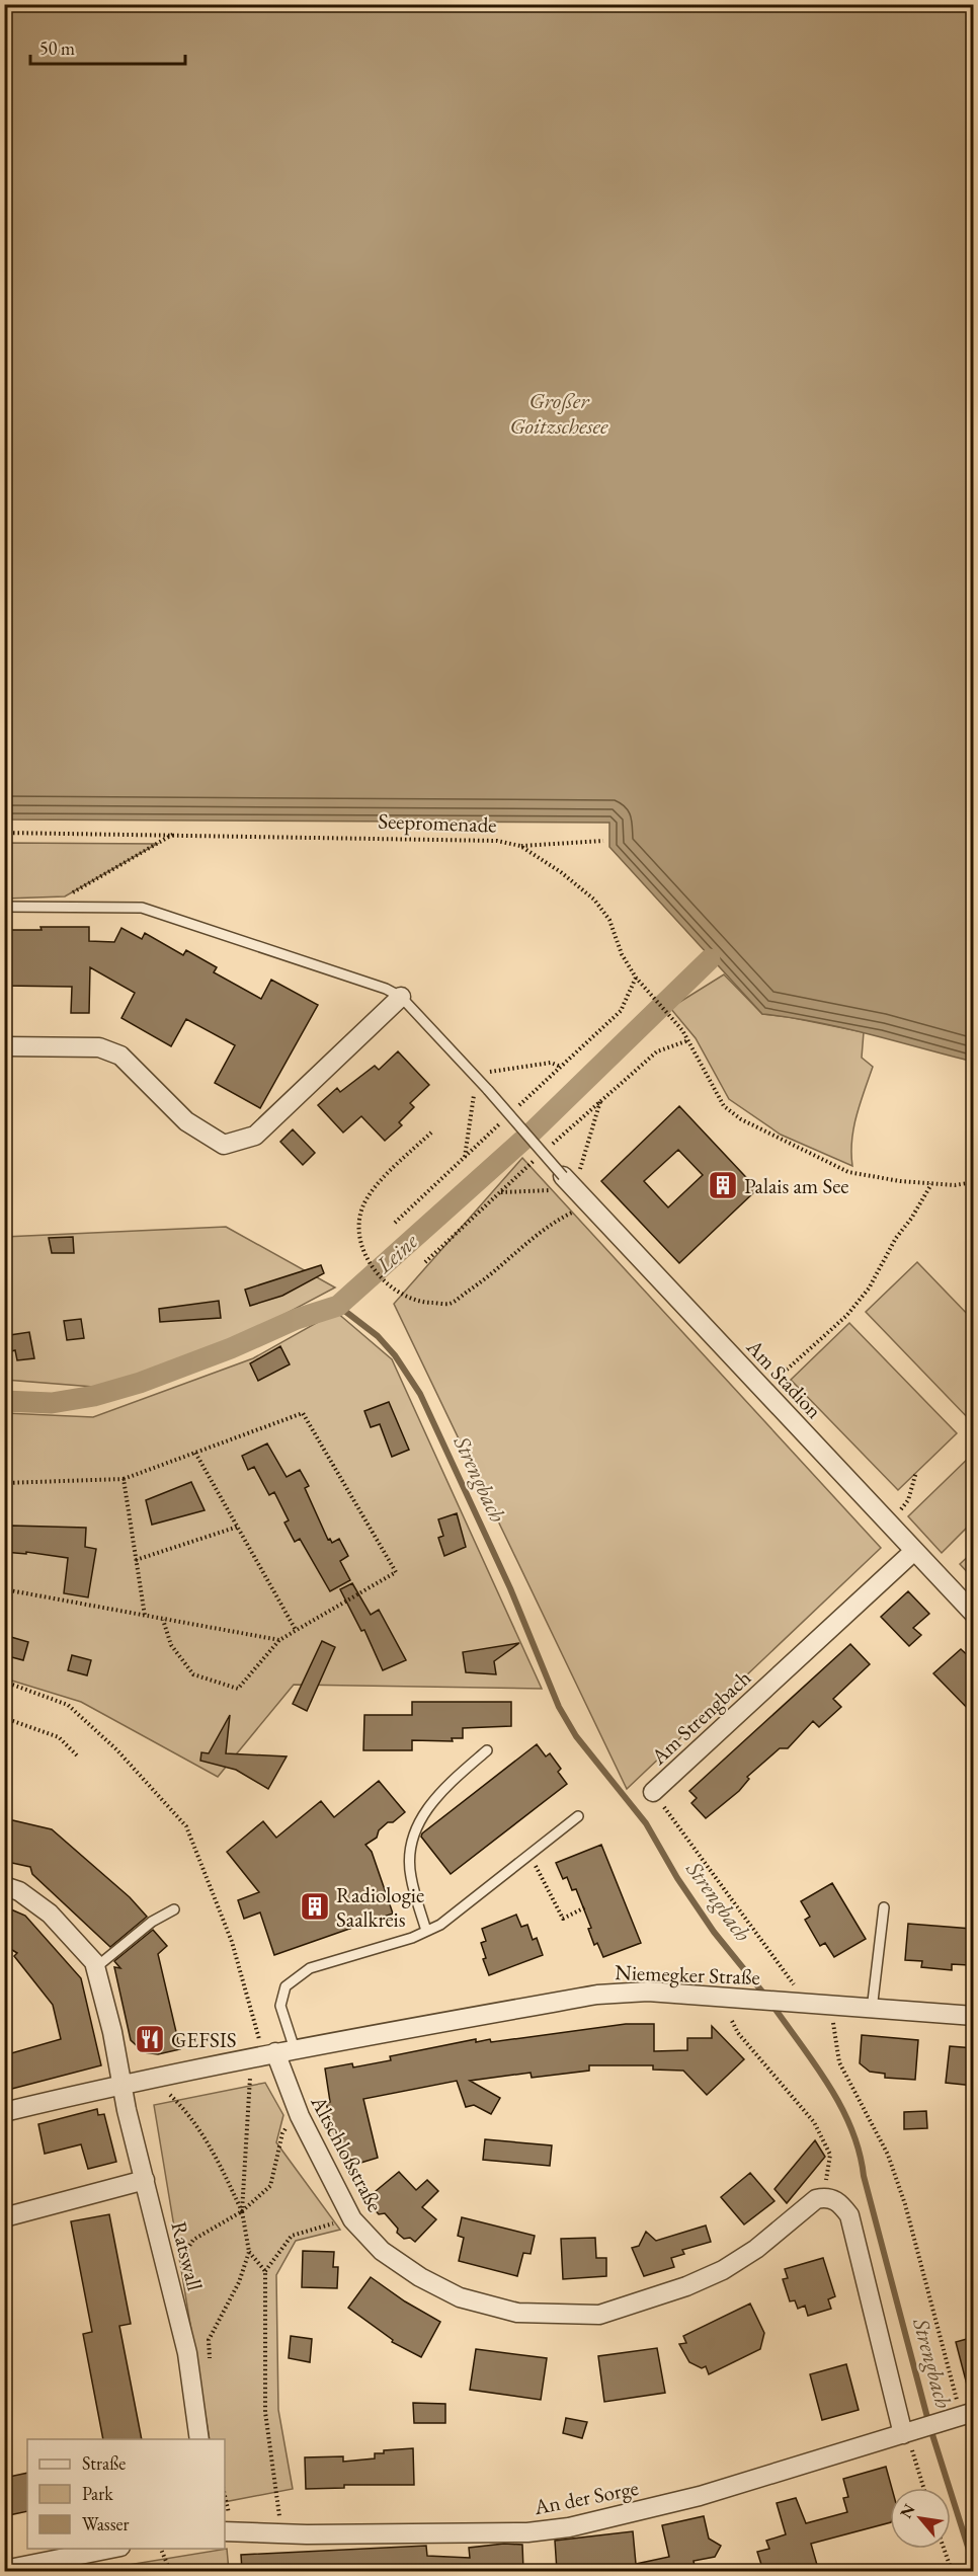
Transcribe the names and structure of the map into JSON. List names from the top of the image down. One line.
{"streets":{"street":["Am Stadion","Am Strengbach","Niemegker Straße","Altschloßstraße","Ratswall","An der Sorge"],"path":["Seepromenade"]},"crossings":[["Am Stadion","Am Strengbach"],["Am Strengbach","Niemegker Straße"],["Niemegker Straße","Altschloßstraße"],["Niemegker Straße","Ratswall"],["Altschloßstraße","An der Sorge"]],"water":["Großer Goitzschesee","Leine","Strengbach"],"places":{"building":["Palais am See","Radiologie Saalkreis"],"restaurant":["GEFSIS"]},"legend":["Straße","Park","Wasser"],"scale_bar":"50 m","north":"top left"}
